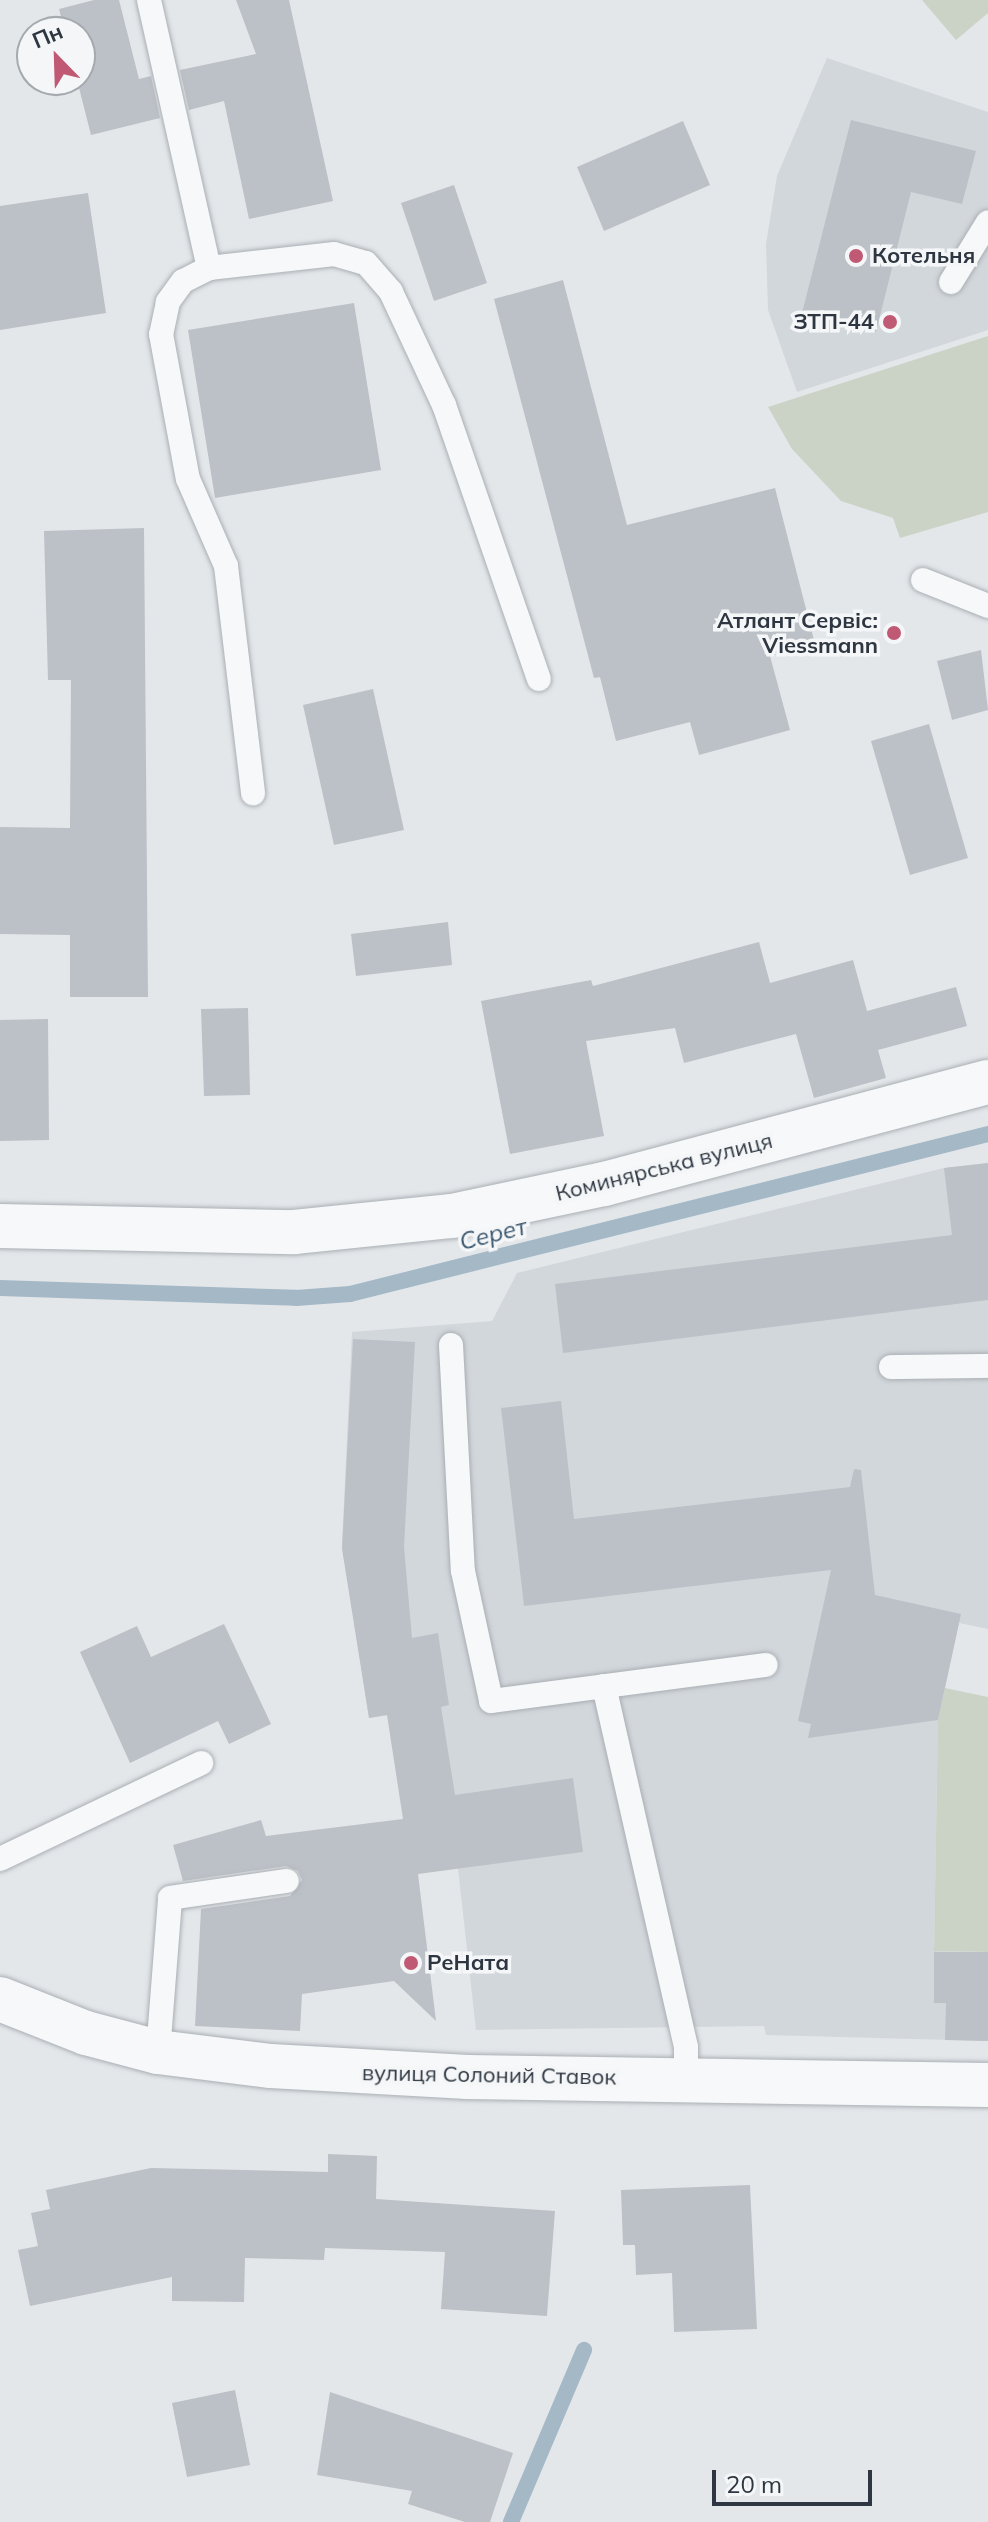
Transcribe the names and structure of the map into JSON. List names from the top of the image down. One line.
{"streets":{"street":["Коминярська вулиця","вулиця Солоний Ставок"]},"water":["Серет"],"places":["Котельня","ЗТП-44","Атлант Сервіс: Viessmann","РеНата"],"scale_bar":"20 m","north":"top left"}
